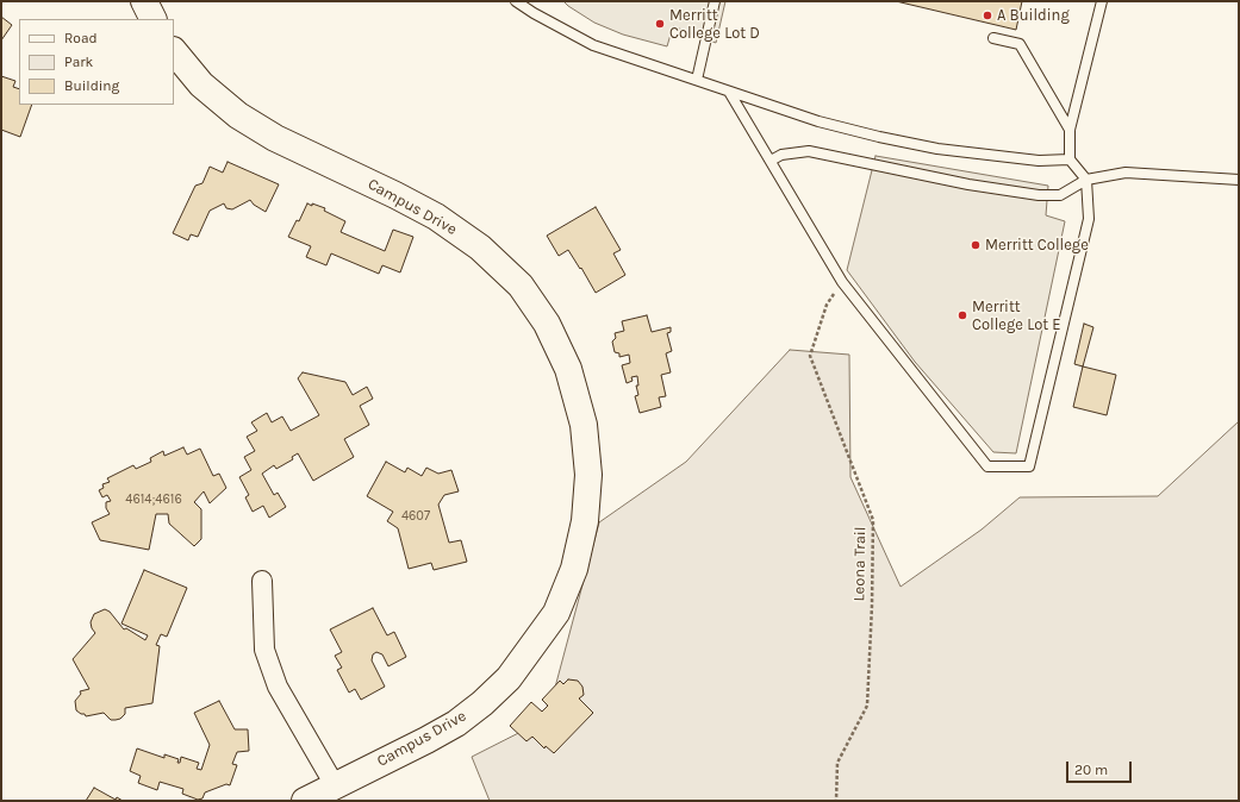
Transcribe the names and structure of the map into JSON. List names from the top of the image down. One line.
{"streets":{"street":["Campus Drive"],"path":["Leona Trail"]},"places":["A Building","Merritt College Lot D","Merritt College","Merritt College Lot E"],"house_numbers":["4614;4616","4607"],"legend":["Road","Park","Building"],"scale_bar":"20 m"}
